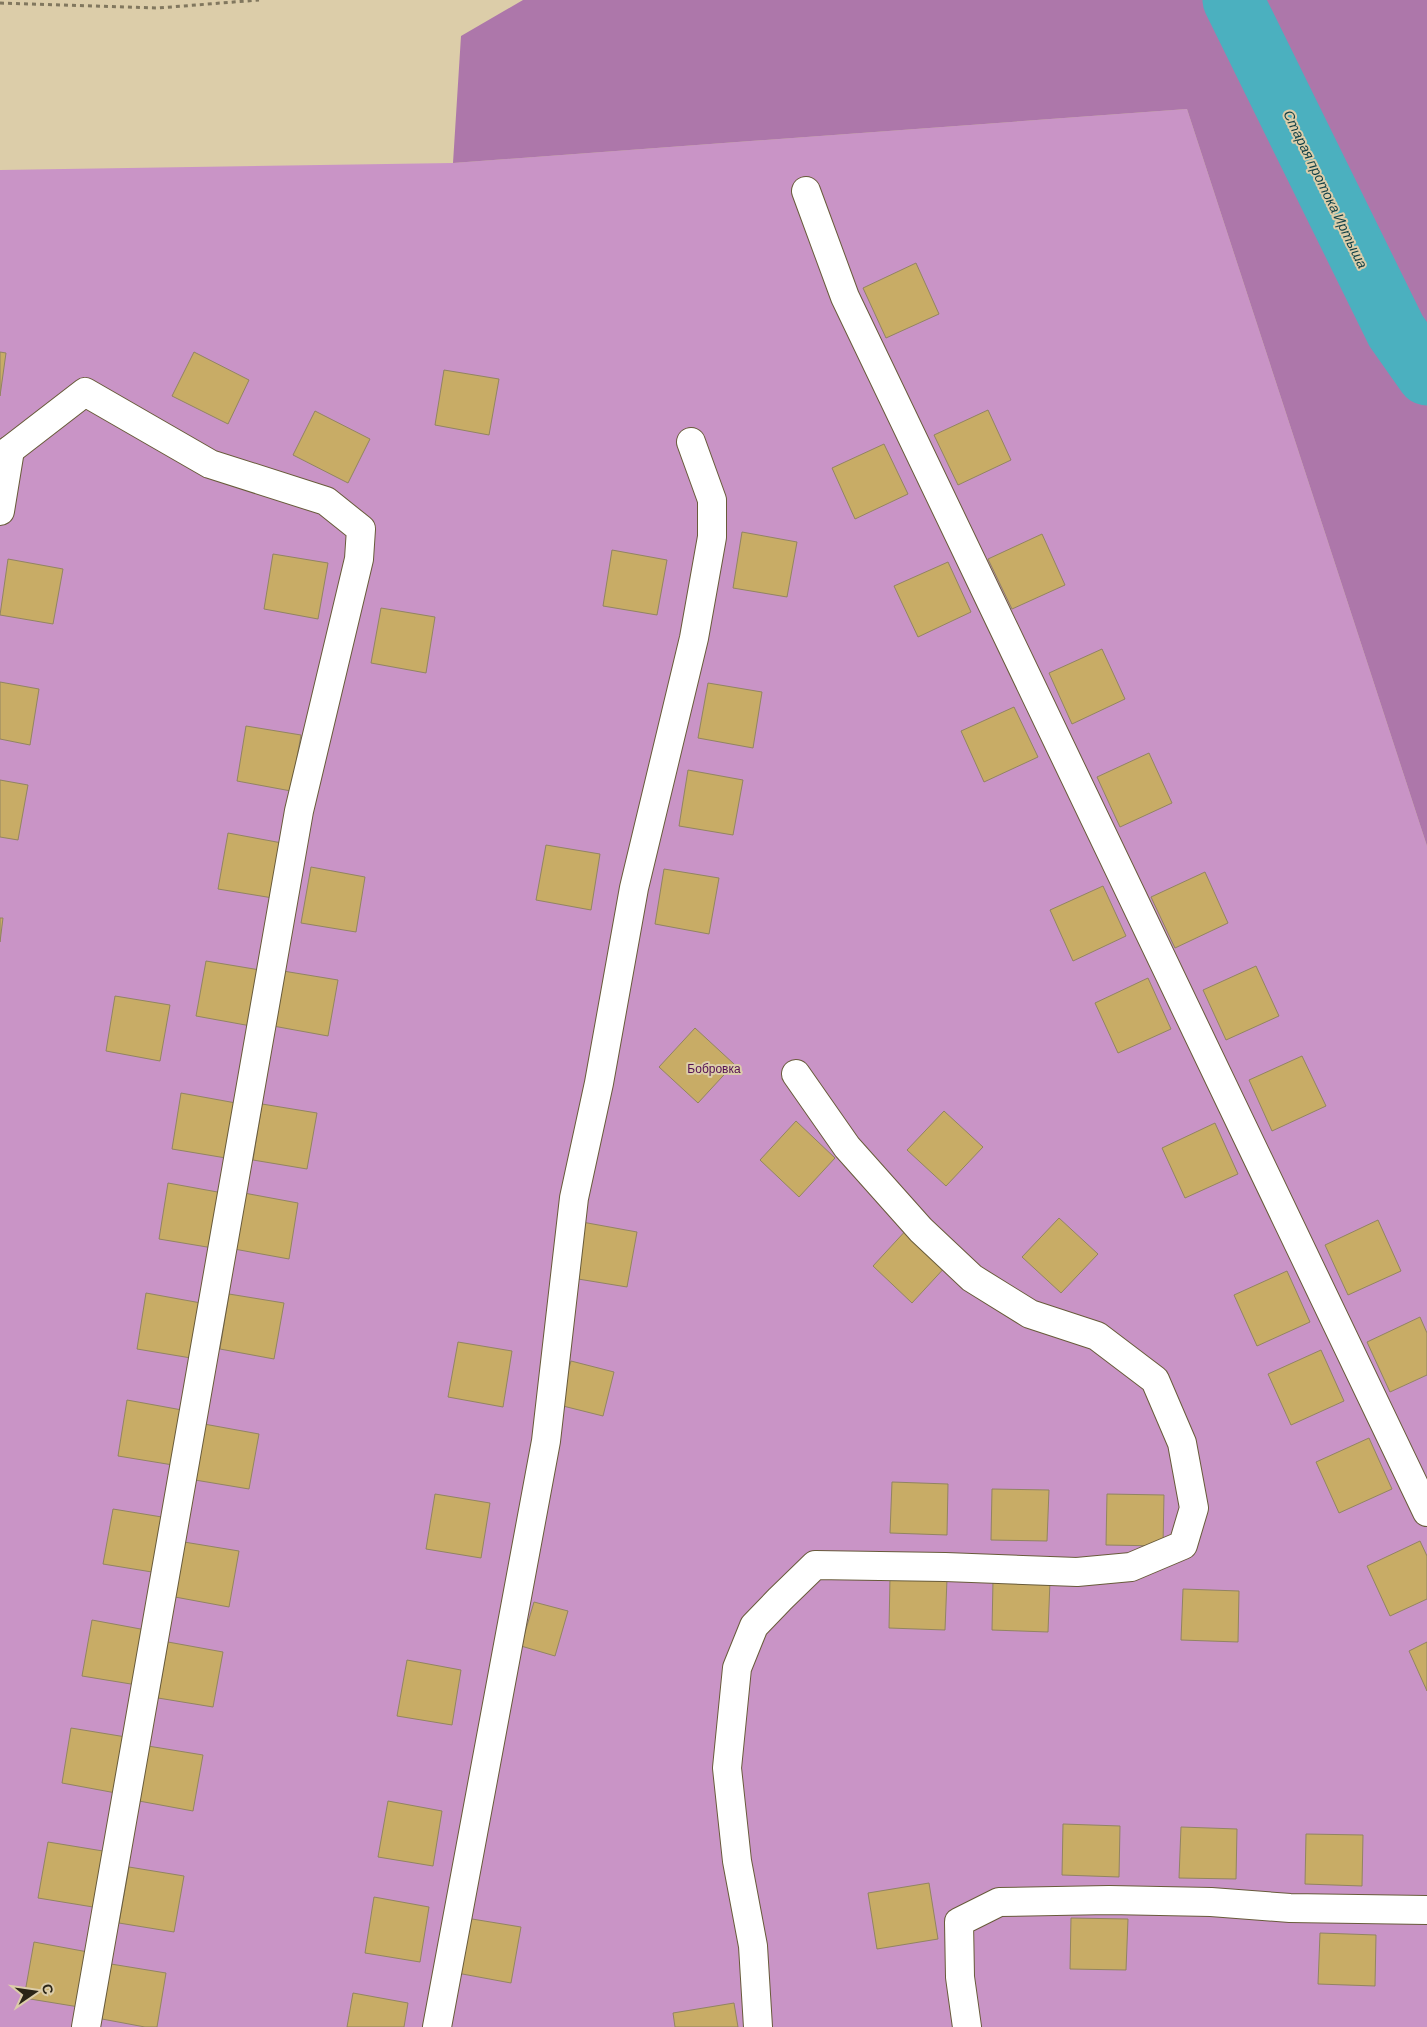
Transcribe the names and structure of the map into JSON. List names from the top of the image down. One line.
{"water":["Старая протока Иртыша"],"parks":["Бобровка"],"north":"right"}
